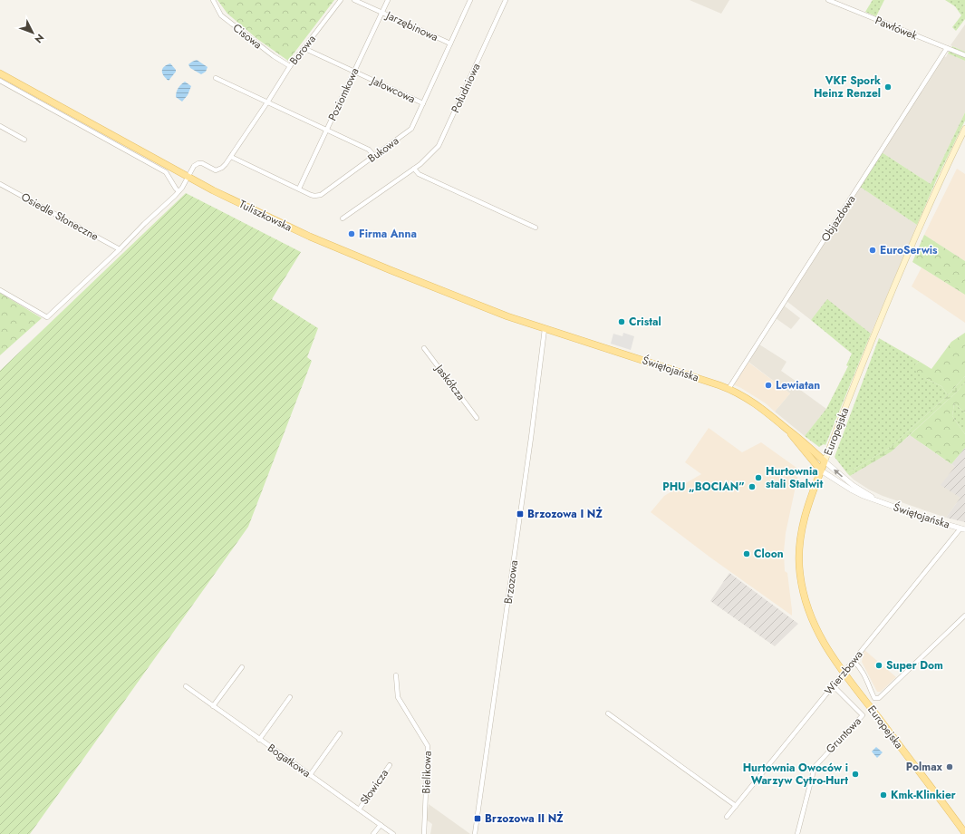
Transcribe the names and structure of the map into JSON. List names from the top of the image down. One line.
{"streets":{"main road":["Tuliszkowska","Świętojańska","Europejska"],"street":["Jarzębinowa","Pawłówek","Cisowa","Borowa","Południowa","Jałowcowa","Poziomkowa","Bukowa","Osiedle Słoneczne","Objazdowa","Jaskółcza","Brzozowa","Wierzbowa","Gruntowa","Bogatkowa","Bielikowa","Słowicza"]},"crossings":[["Jarzębinowa","Poziomkowa"],["Jarzębinowa","Bukowa"],["Pawłówek","Objazdowa"],["Cisowa","Borowa"],["Borowa","Jałowcowa"],["Borowa","Bukowa"],["Borowa","Tuliszkowska"],["Jałowcowa","Poziomkowa"],["Jałowcowa","Bukowa"],["Poziomkowa","Bukowa"],["Tuliszkowska","Świętojańska"],["Tuliszkowska","Brzozowa"],["Objazdowa","Świętojańska"],["Świętojańska","Europejska"],["Świętojańska","Brzozowa"],["Świętojańska","Wierzbowa"],["Europejska","Wierzbowa"],["Wierzbowa","Gruntowa"],["Bogatkowa","Słowicza"]],"places":{"other":["VKF Spork Heinz Renzel","Firma Anna","EuroSerwis","Cristal","Lewiatan","Hurtownia stali Stalwit","PHU „BOCIAN”","Cloon","Super Dom","Polmax","Hurtownia Owoców i Warzyw Cytro-Hurt","Kmk-Klinkier"],"transit":["Brzozowa I NŻ","Brzozowa II NŻ"]},"north":"bottom right"}
